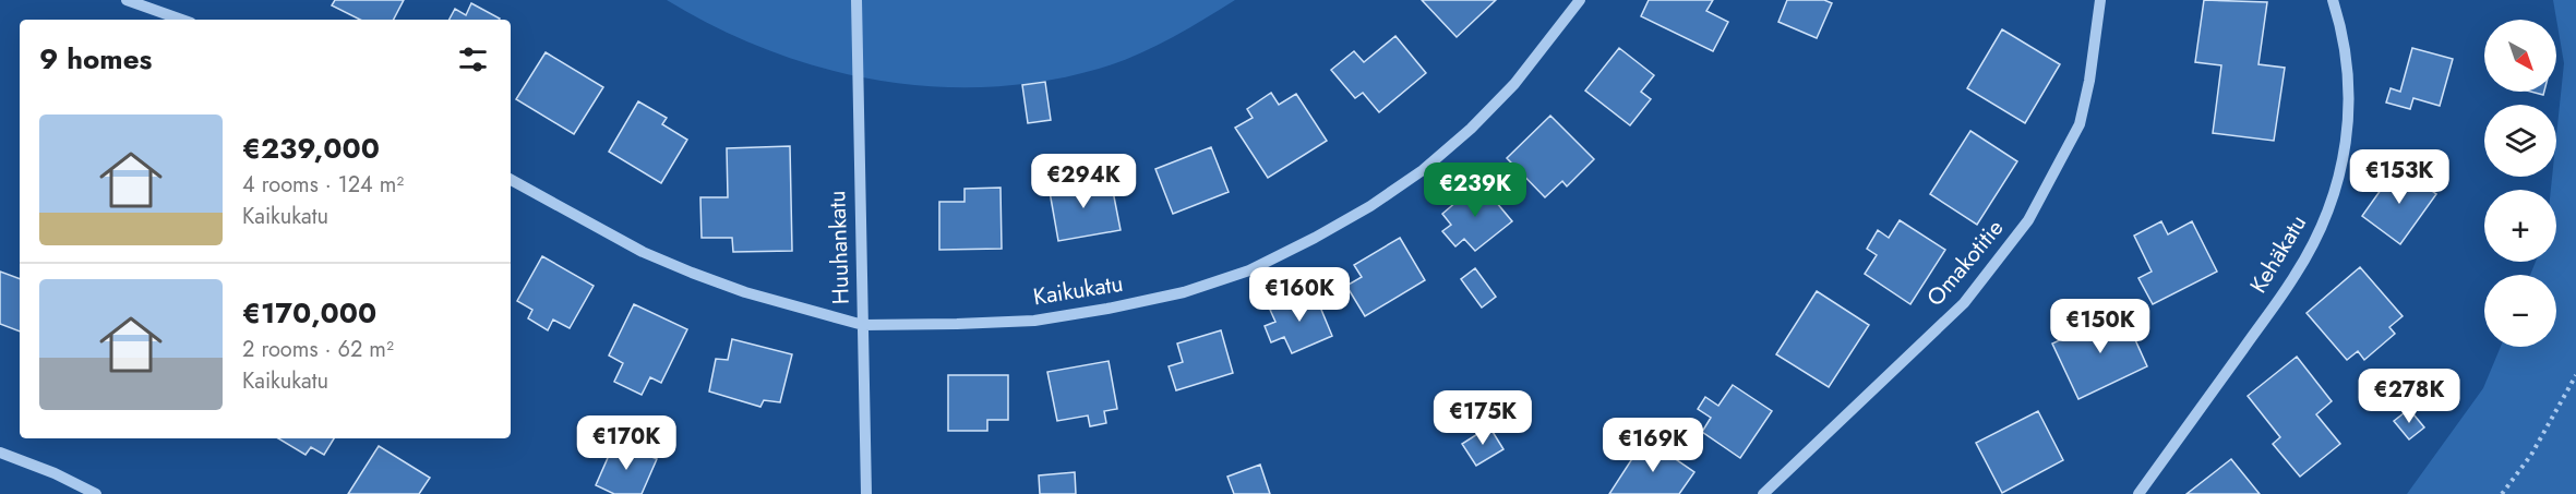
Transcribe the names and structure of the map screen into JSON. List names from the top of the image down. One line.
{"streets":{"street":["Huuhankatu","Kehäkatu","Omakotitie","Kaikukatu"]},"crossings":[["Huuhankatu","Kaikukatu"]],"north":"bottom right","page":{"map_buttons":["+","−"],"heading":"9 homes","list":[{"name":"€239,000","note":"4 rooms · 124 m² · Kaikukatu"},{"name":"€170,000","note":"2 rooms · 62 m² · Kaikukatu"}],"price":["€153K","€294K","€239K","€160K","€150K","€278K","€175K","€170K","€169K"]}}
